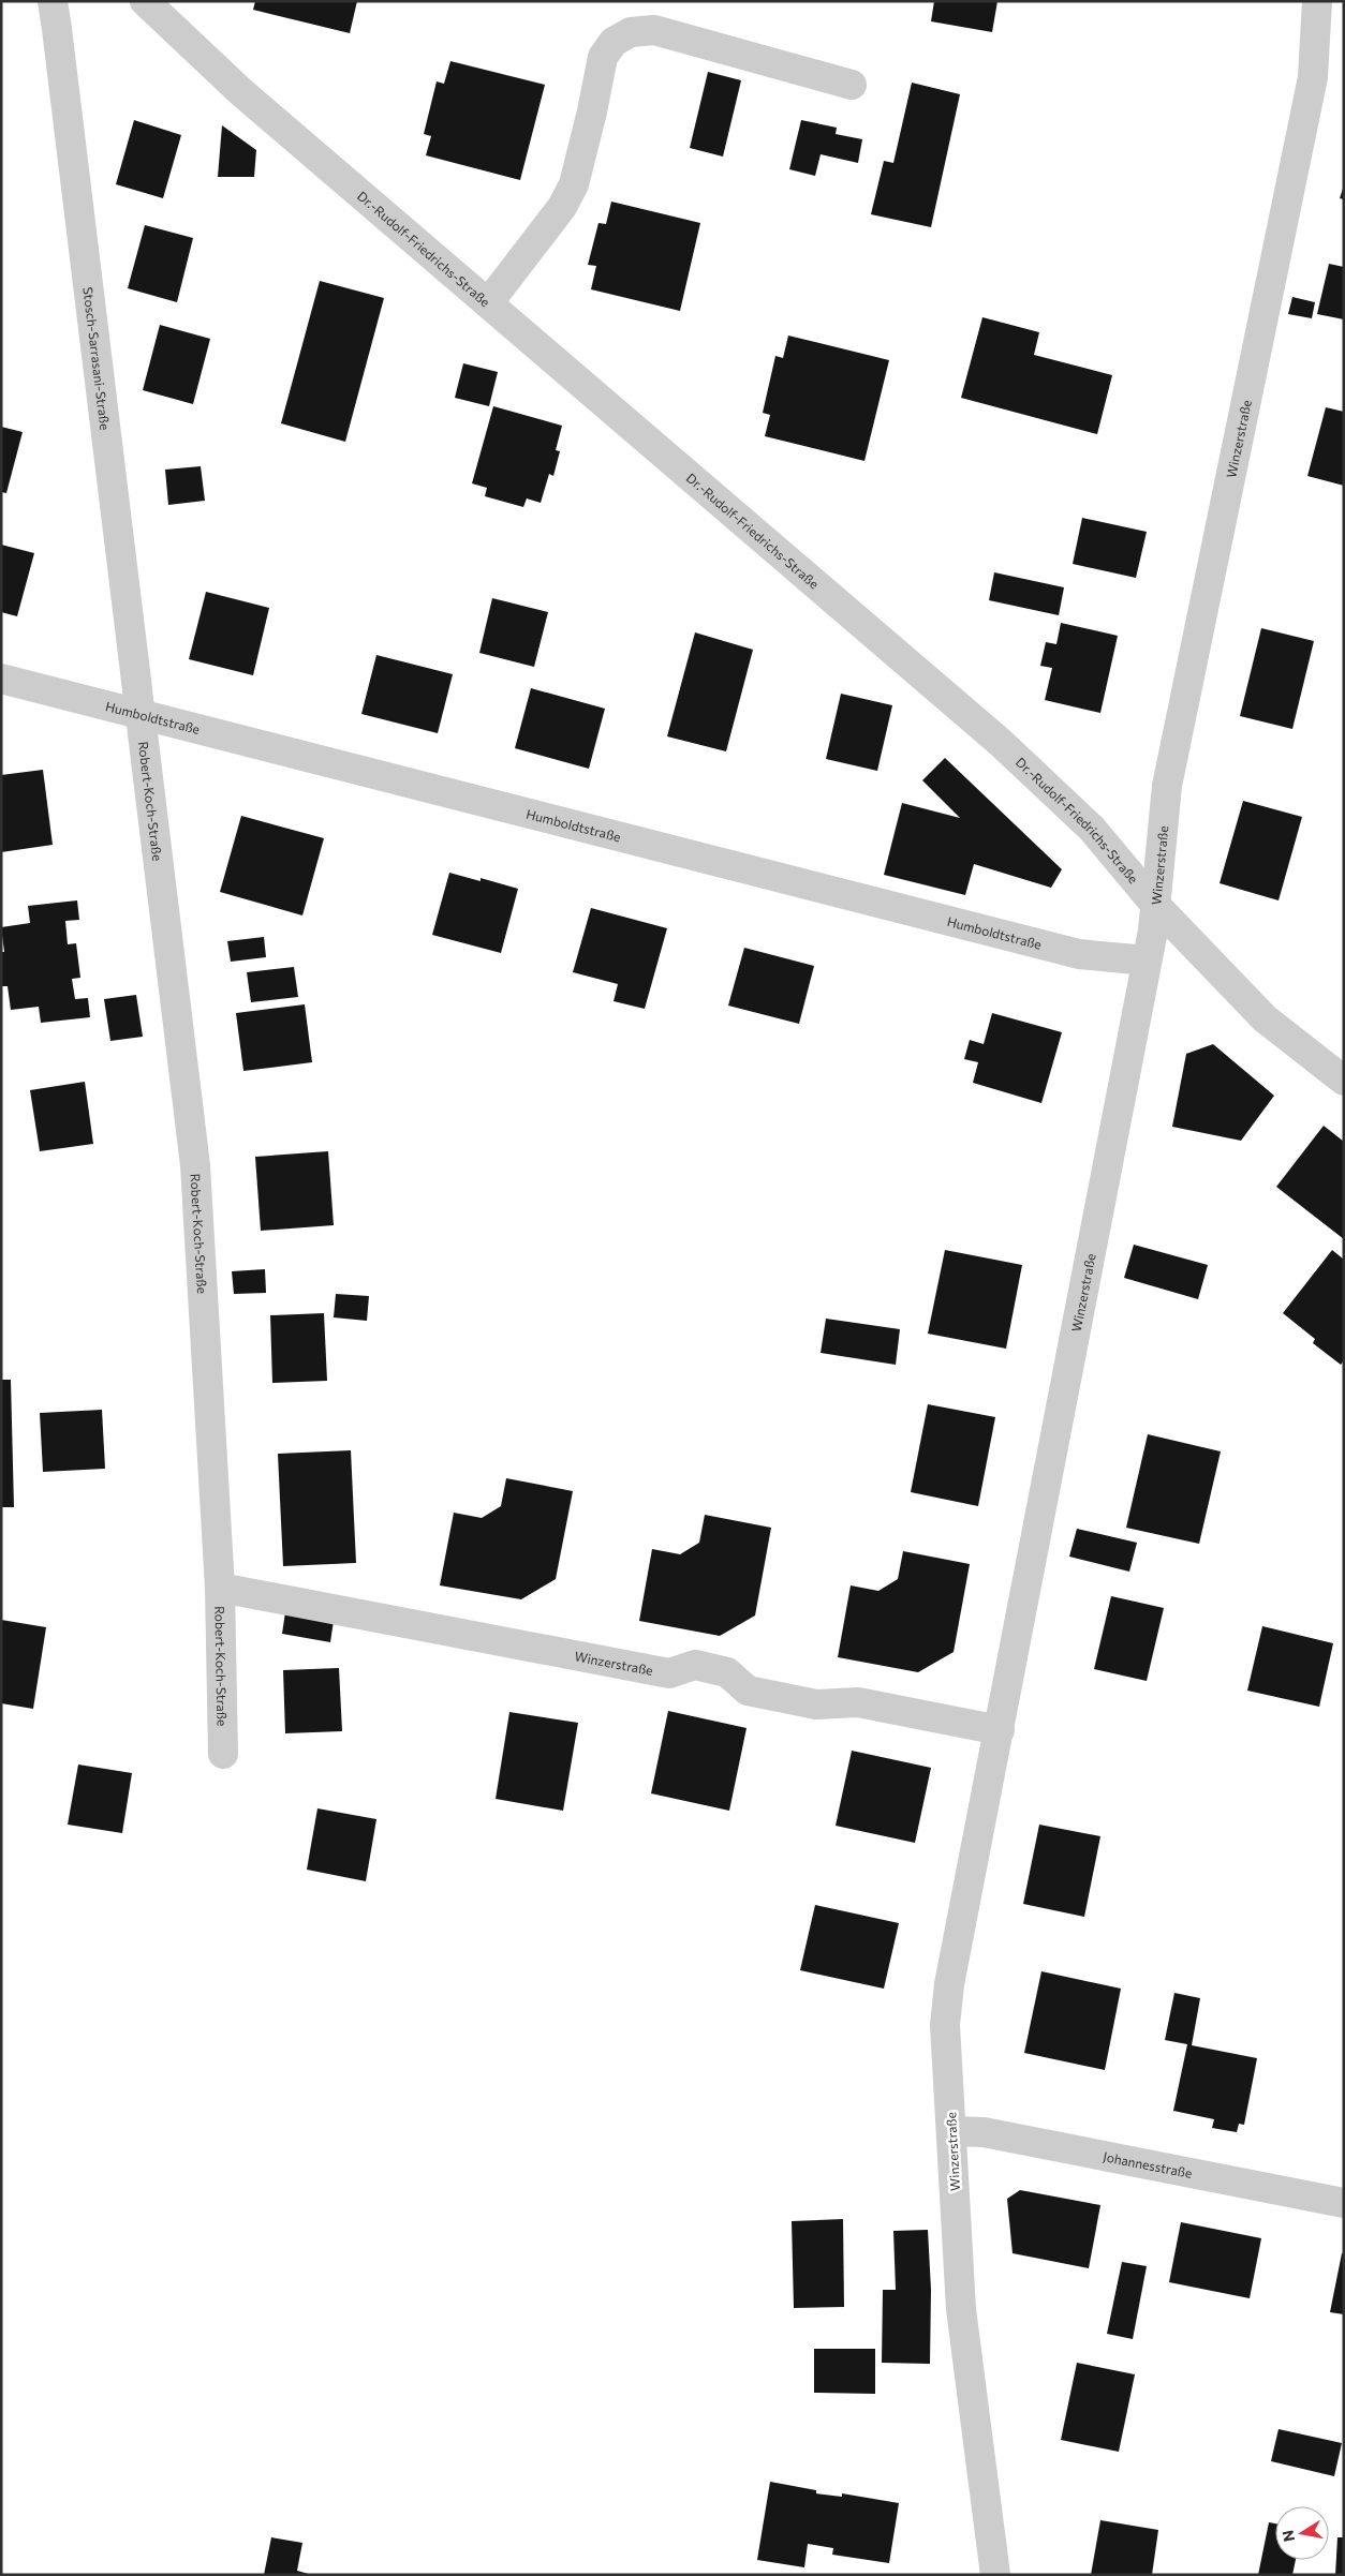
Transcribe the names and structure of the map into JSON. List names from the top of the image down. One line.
{"streets":{"street":["Dr.-Rudolf-Friedrichs-Straße","Stosch-Sarrasani-Straße","Winzerstraße","Humboldtstraße","Robert-Koch-Straße","Johannesstraße"]},"crossings":[["Dr.-Rudolf-Friedrichs-Straße","Winzerstraße"],["Stosch-Sarrasani-Straße","Humboldtstraße"],["Stosch-Sarrasani-Straße","Robert-Koch-Straße"],["Winzerstraße","Humboldtstraße"],["Winzerstraße","Robert-Koch-Straße"],["Winzerstraße","Johannesstraße"],["Humboldtstraße","Robert-Koch-Straße"]],"north":"left"}
